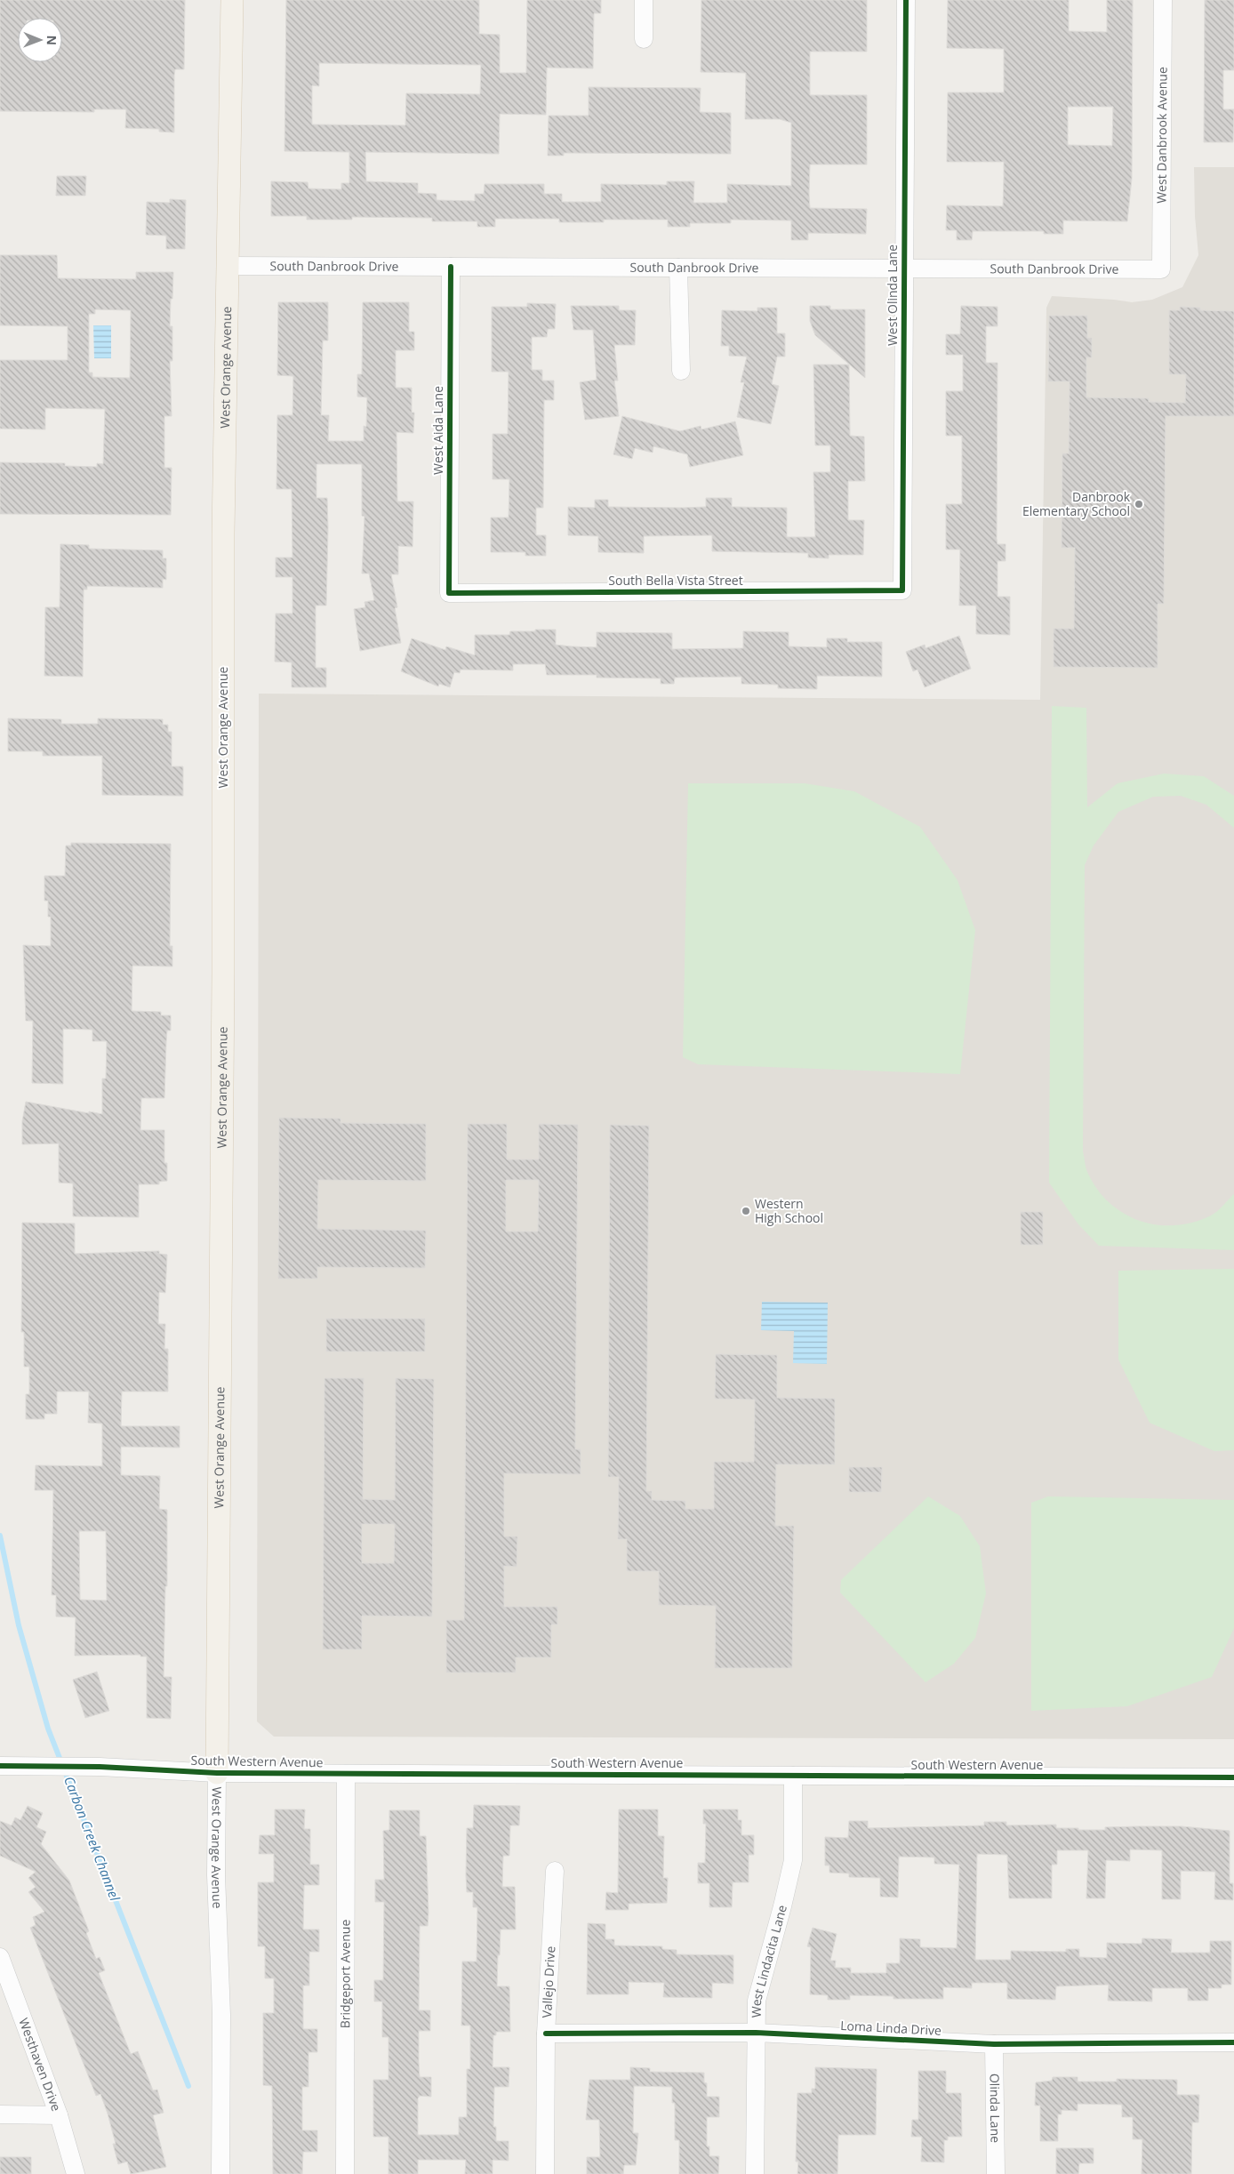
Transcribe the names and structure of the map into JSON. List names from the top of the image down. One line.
{"streets":{"main road":["West Orange Avenue"],"street":["West Danbrook Avenue","South Danbrook Drive","West Olinda Lane","West Aida Lane","South Bella Vista Street","South Western Avenue","West Lindacita Lane","Bridgeport Avenue","Vallejo Drive","Loma Linda Drive","Westhaven Drive","Olinda Lane"]},"crossings":[["West Danbrook Avenue","South Danbrook Drive"],["South Danbrook Drive","West Olinda Lane"],["South Danbrook Drive","West Orange Avenue"],["South Danbrook Drive","West Aida Lane"],["West Olinda Lane","South Bella Vista Street"],["West Orange Avenue","South Western Avenue"],["West Aida Lane","South Bella Vista Street"],["South Western Avenue","West Lindacita Lane"],["South Western Avenue","Bridgeport Avenue"],["West Lindacita Lane","Loma Linda Drive"],["Vallejo Drive","Loma Linda Drive"],["Loma Linda Drive","Olinda Lane"]],"water":["Carbon Creek Channel"],"places":["Danbrook Elementary School","Western High School"],"north":"right"}
